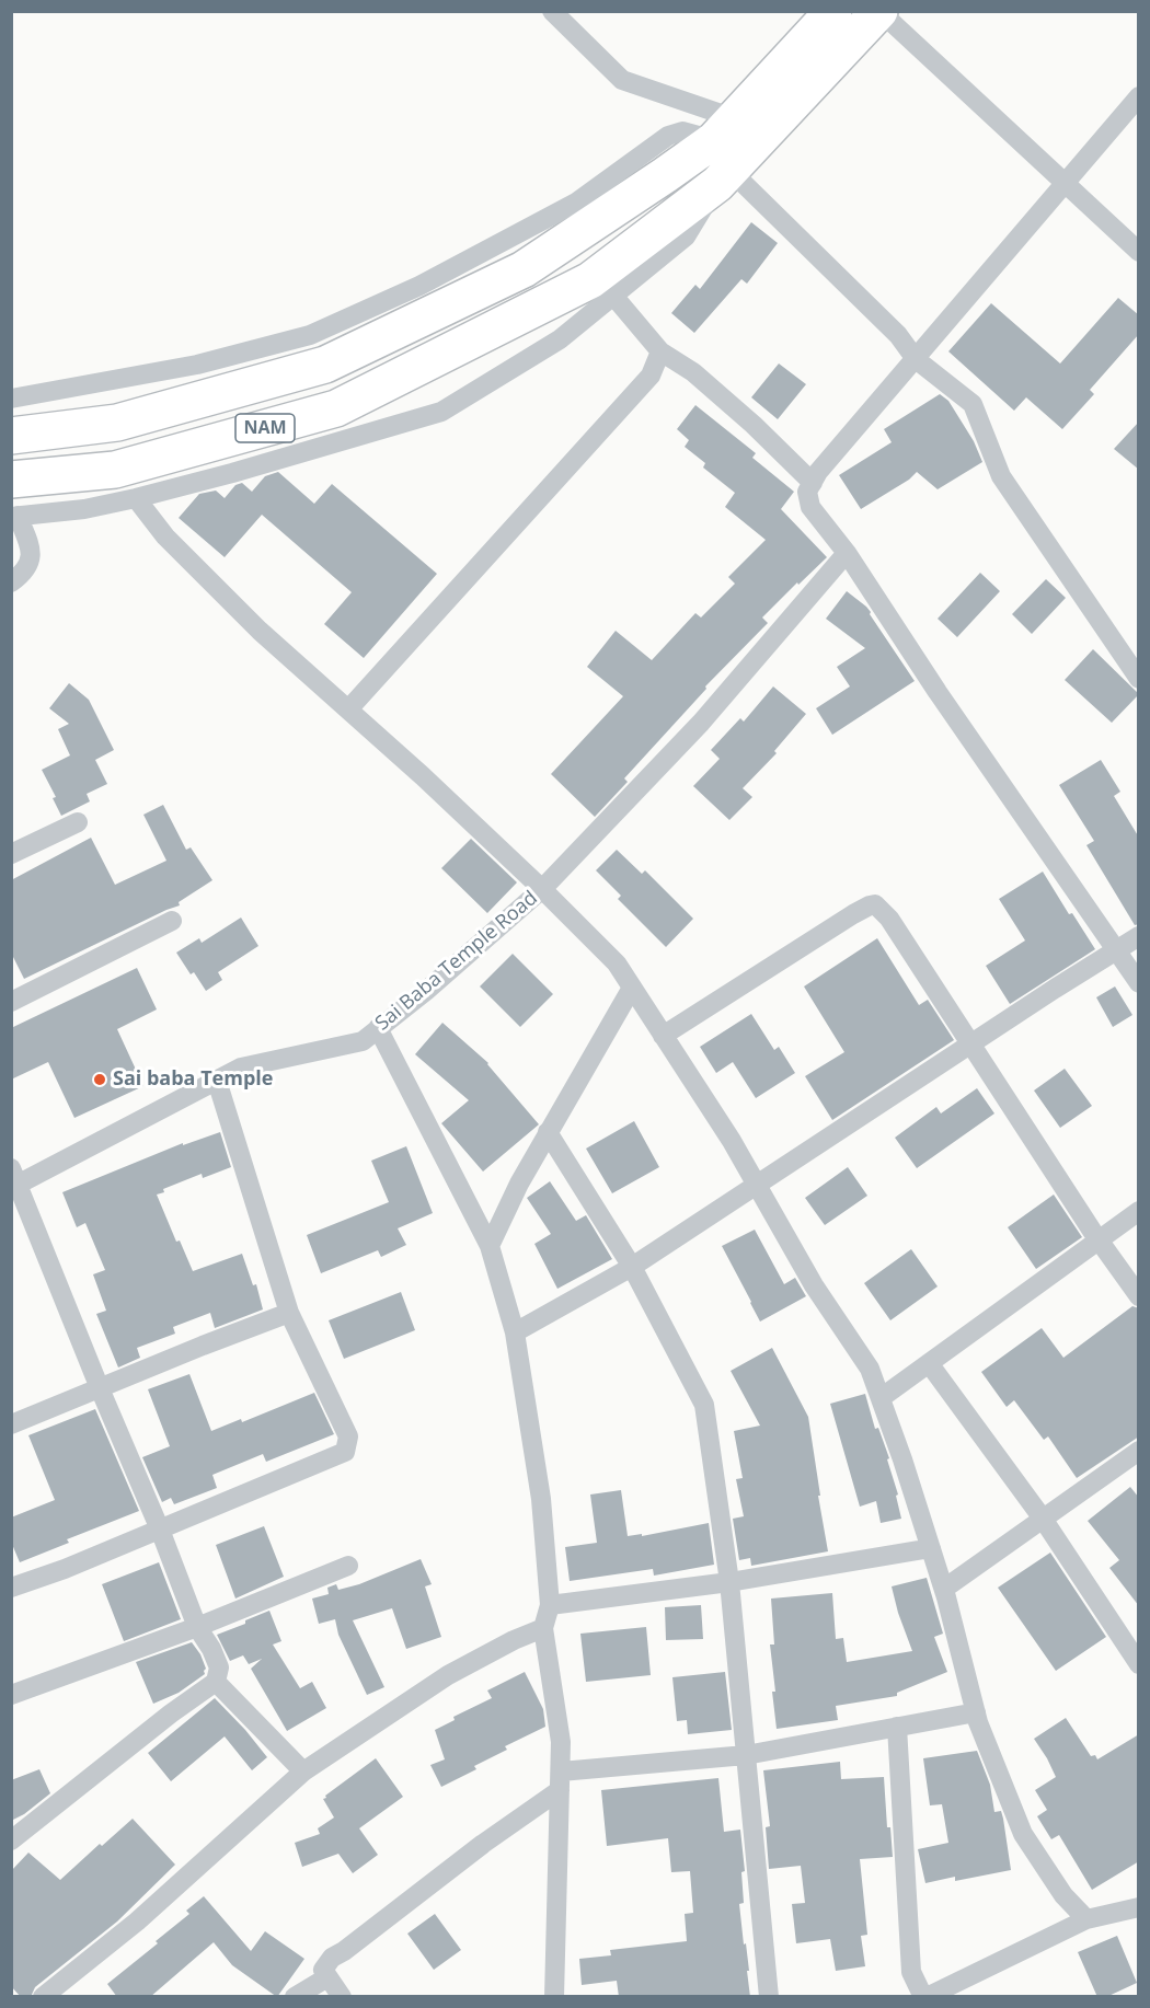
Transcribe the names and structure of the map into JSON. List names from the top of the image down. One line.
{"streets":{"highway":["NAM"],"street":["Sai Baba Temple Road"]},"places":["Sai baba Temple"]}
